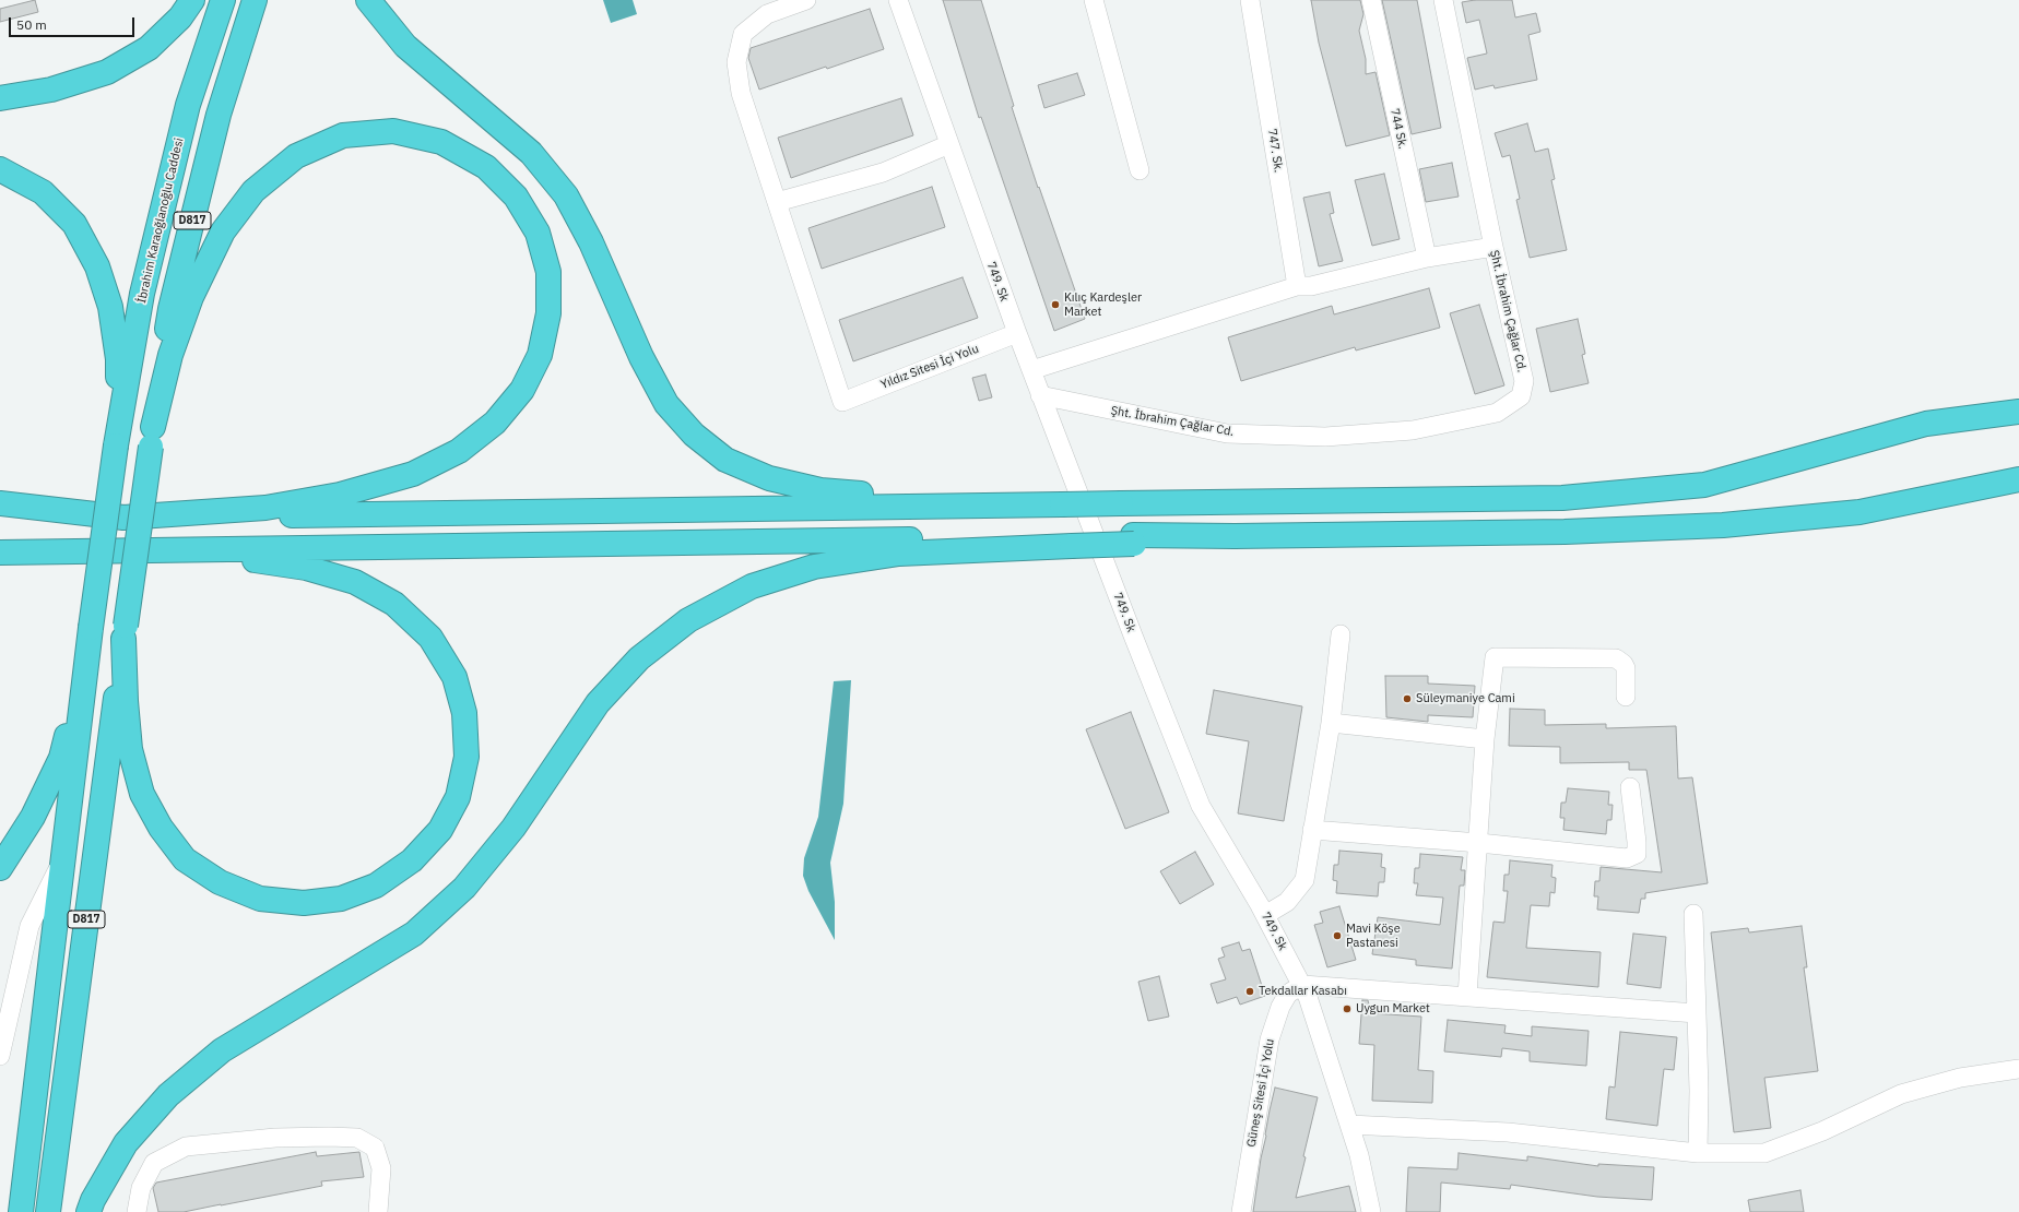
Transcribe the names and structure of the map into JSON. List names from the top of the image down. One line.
{"streets":{"highway":["İbrahim Karaoğlanoğlu Caddesi","D817"],"street":["744 Sk.","747. Sk.","749. Sk","Şht. İbrahim Çağlar Cd.","Yıldız Sitesi İçi Yolu","Güneş Sitesi İçi Yolu"]},"crossings":[["İbrahim Karaoğlanoğlu Caddesi","D817"],["749. Sk","Şht. İbrahim Çağlar Cd."],["749. Sk","Yıldız Sitesi İçi Yolu"],["749. Sk","Güneş Sitesi İçi Yolu"]],"places":["Kılıç Kardeşler Market","Süleymaniye Cami","Mavi Köşe Pastanesi","Tekdallar Kasabı","Uygun Market"],"scale_bar":"50 m"}
